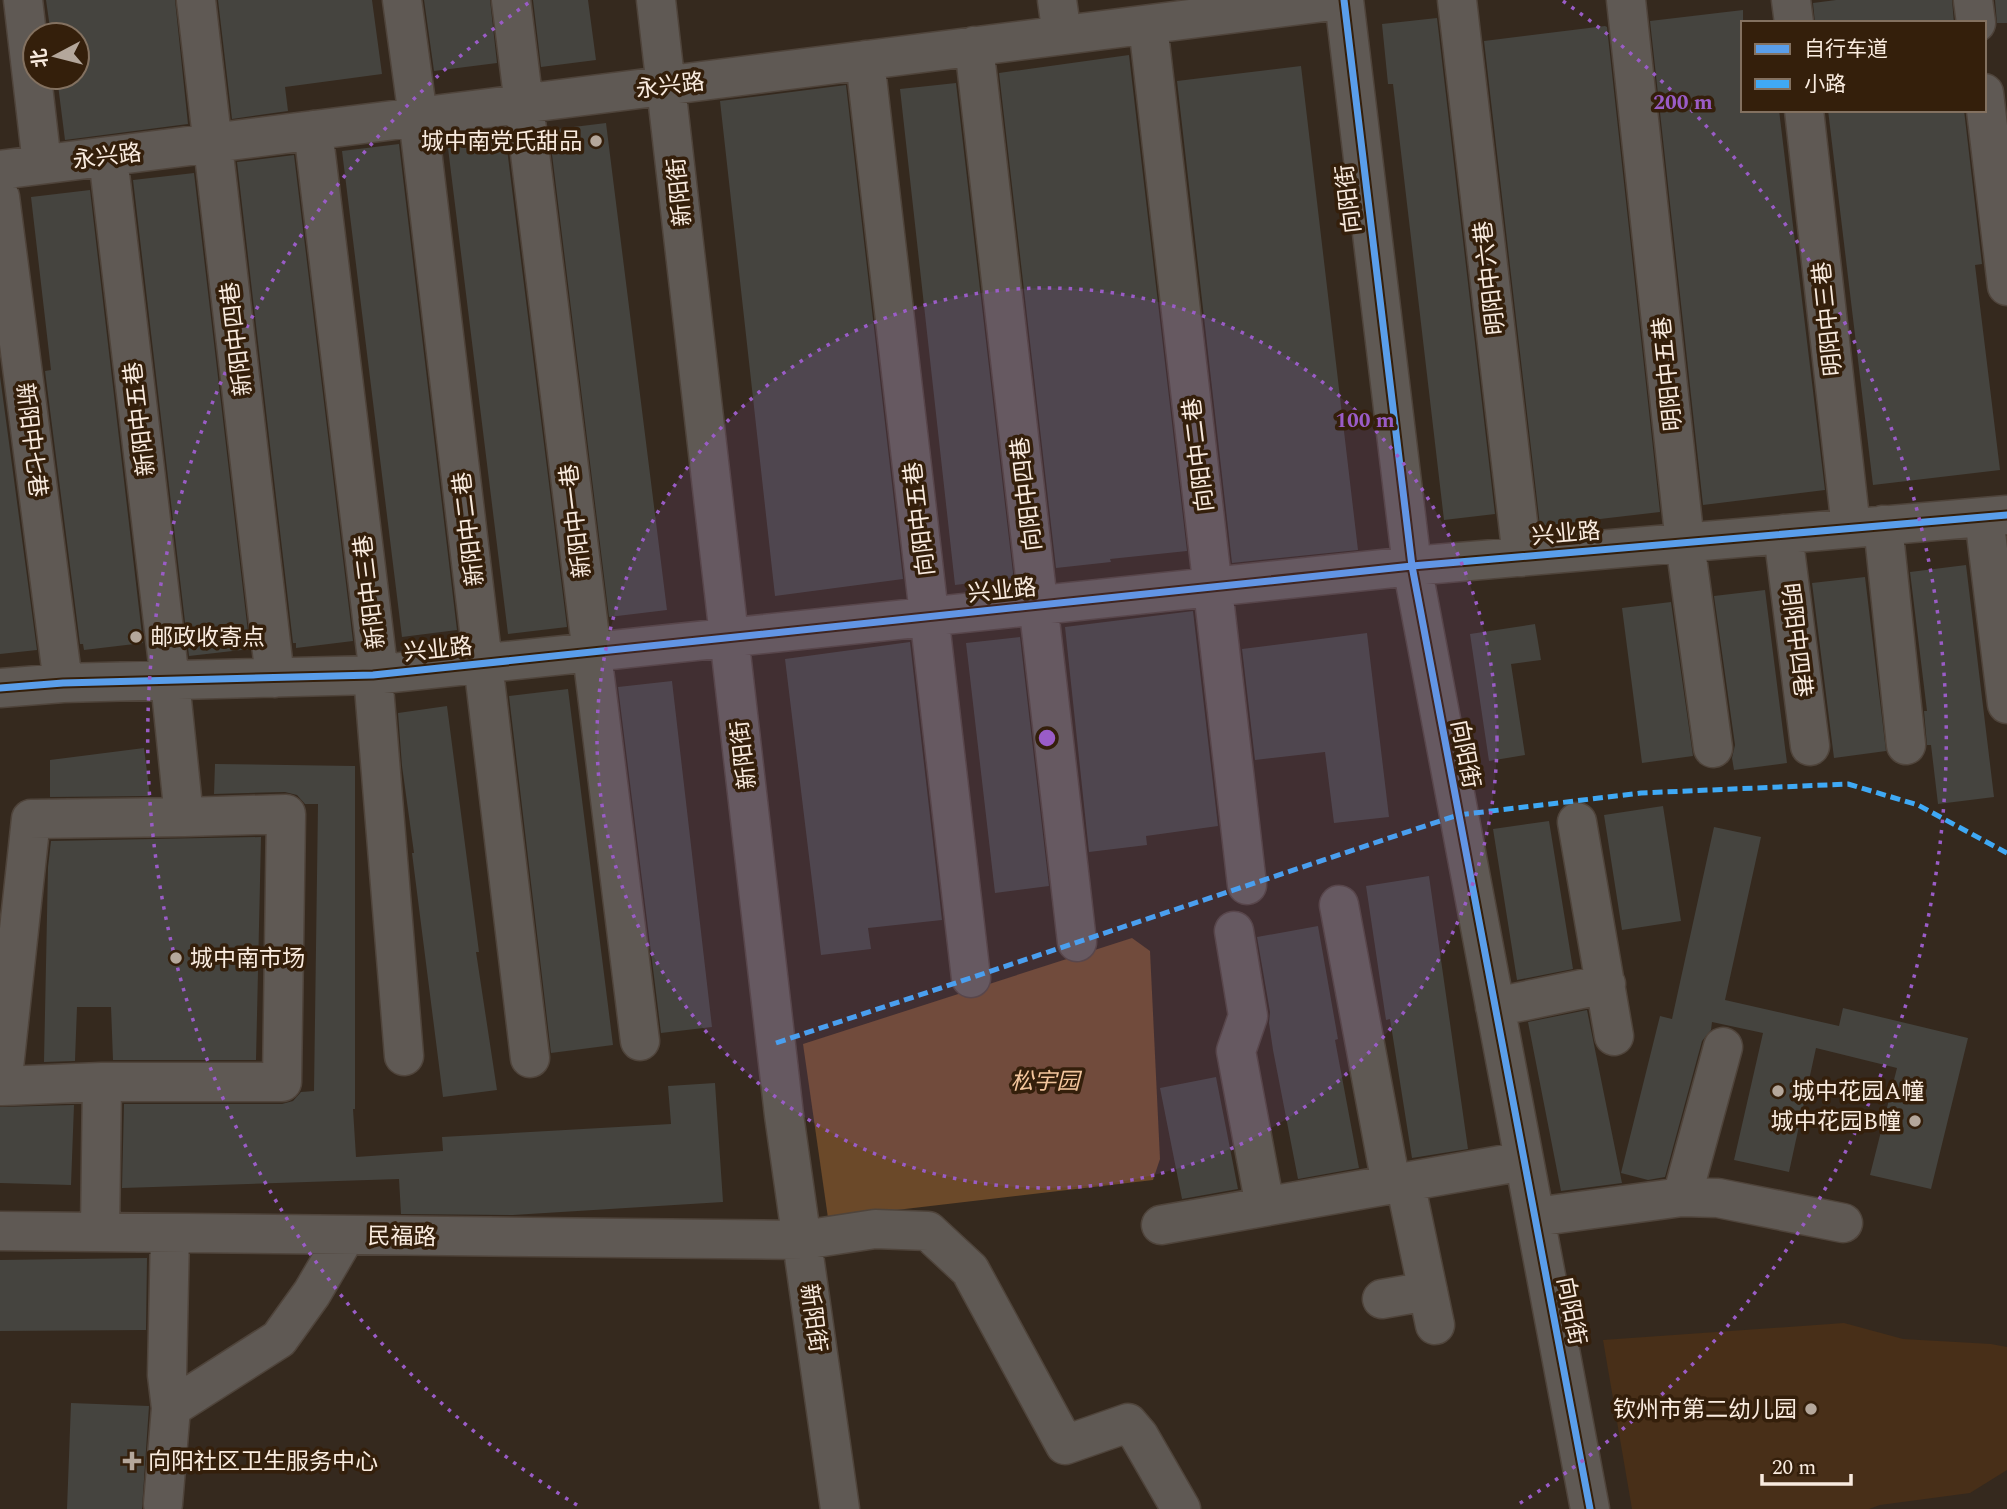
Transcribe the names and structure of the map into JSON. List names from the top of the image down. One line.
{"streets":{"street":["永兴路","新阳街","向阳街","明阳中六巷","明阳中三巷","新阳中四巷","明阳中五巷","新阳中五巷","新阳中七巷","向阳中二巷","向阳中四巷","向阳中五巷","新阳中一巷","新阳中二巷","兴业路","新阳中三巷","明阳中四巷","民福路"]},"crossings":[["永兴路","新阳街"],["永兴路","向阳街"],["永兴路","新阳中四巷"],["永兴路","新阳中五巷"],["永兴路","向阳中二巷"],["永兴路","向阳中四巷"],["永兴路","向阳中五巷"],["永兴路","新阳中一巷"],["永兴路","新阳中二巷"],["永兴路","新阳中三巷"],["新阳街","兴业路"],["新阳街","民福路"],["向阳街","兴业路"],["明阳中六巷","兴业路"],["明阳中三巷","兴业路"],["新阳中四巷","兴业路"],["明阳中五巷","兴业路"],["新阳中五巷","兴业路"],["新阳中七巷","兴业路"],["向阳中二巷","兴业路"],["向阳中四巷","兴业路"],["向阳中五巷","兴业路"],["新阳中一巷","兴业路"],["新阳中二巷","兴业路"],["兴业路","新阳中三巷"],["兴业路","明阳中四巷"]],"parks":["松宇园"],"places":{"other":["城中南党氏甜品","邮政收寄点","城中南市场","城中花园A幢","城中花园B幢","钦州市第二幼儿园"],"health":["向阳社区卫生服务中心"]},"legend":["自行车道","小路"],"scale_bar":"20 m","north":"left","rings":["200 m","100 m"]}
